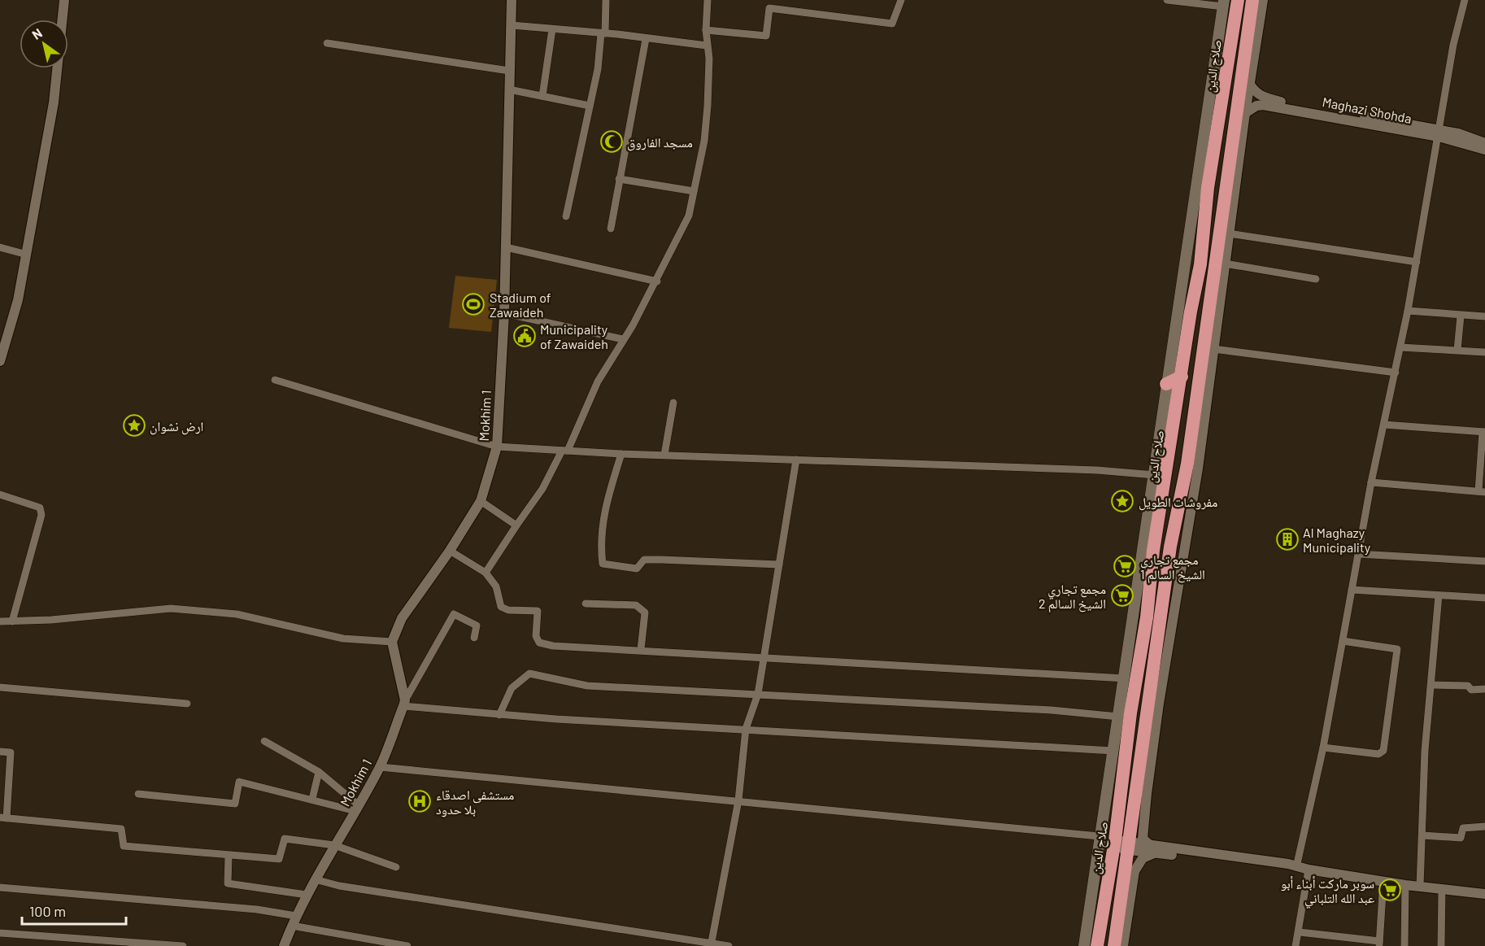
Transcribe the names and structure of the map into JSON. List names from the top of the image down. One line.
{"streets":{"highway":["صلاح الدين"],"street":["Maghazi Shohda","Mokhim 1"]},"places":{"mosque":["مسجد الفاروق"],"sports":["Stadium of Zawaideh"],"public building":["Municipality of Zawaideh"],"place":["ارض نشوان","مفروشات الطويل"],"building":["Al Maghazy Municipality"],"supermarket":["مجمع تجاري الشيخ السالم 1","مجمع تجاري الشيخ السالم 2","سوبر ماركت أبناء أبو عبد الله التلباني"],"hospital":["مستشفى اصدقاء بلا حدود"]},"scale_bar":"100 m","north":"top left"}
